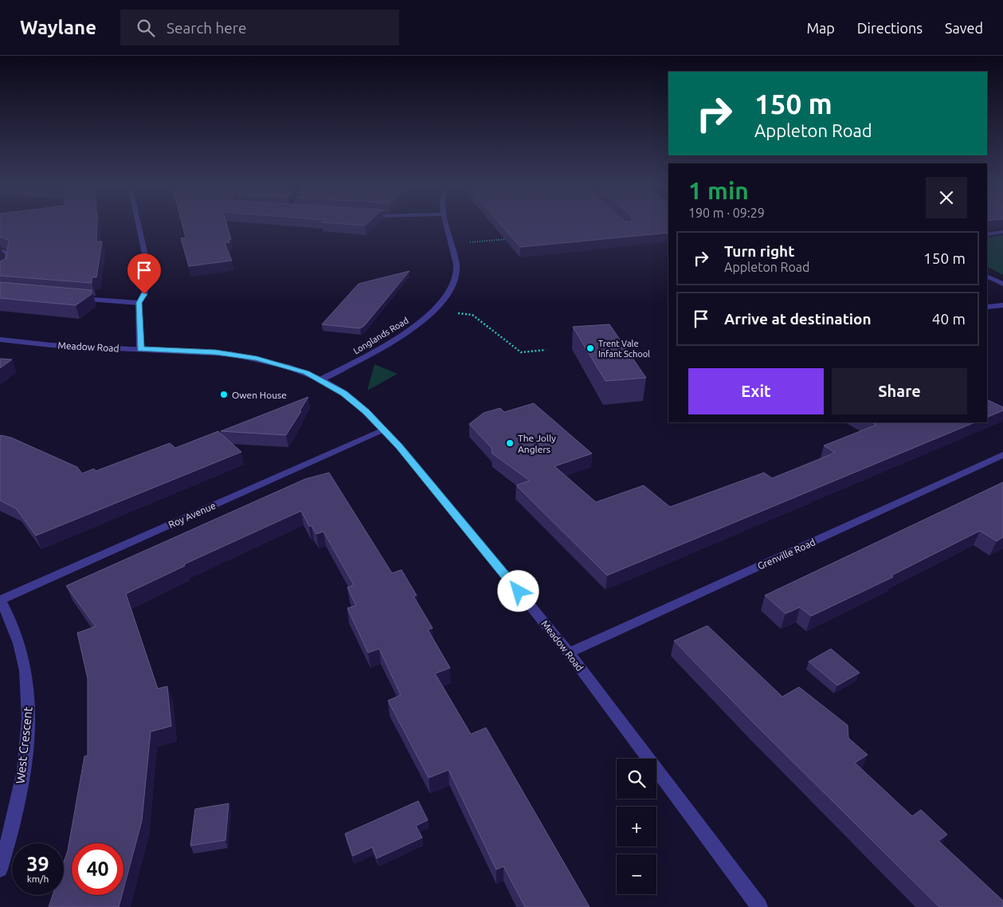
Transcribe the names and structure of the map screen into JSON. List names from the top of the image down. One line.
{"streets":{"street":["Longlands Road","Meadow Road","Roy Avenue","Grenville Road","West Crescent"]},"crossings":[["Longlands Road","Meadow Road"],["Meadow Road","Roy Avenue"],["Meadow Road","Grenville Road"],["Roy Avenue","West Crescent"]],"places":["Trent Vale Infant School","Owen House","The Jolly Anglers"],"page":{"header":"Waylane","search":"Search here","nav":["Map","Directions","Saved"],"turn":["150 m","Appleton Road"],"heading":["1 min","190 m · 09:29"],"list":[{"name":"Turn right","note":"Appleton Road","value":"150 m"},{"name":"Arrive at destination","value":"40 m"}],"buttons":["Exit","Share"],"map_buttons":["+","−"],"speed":"39 km/h","limit":"40"}}
